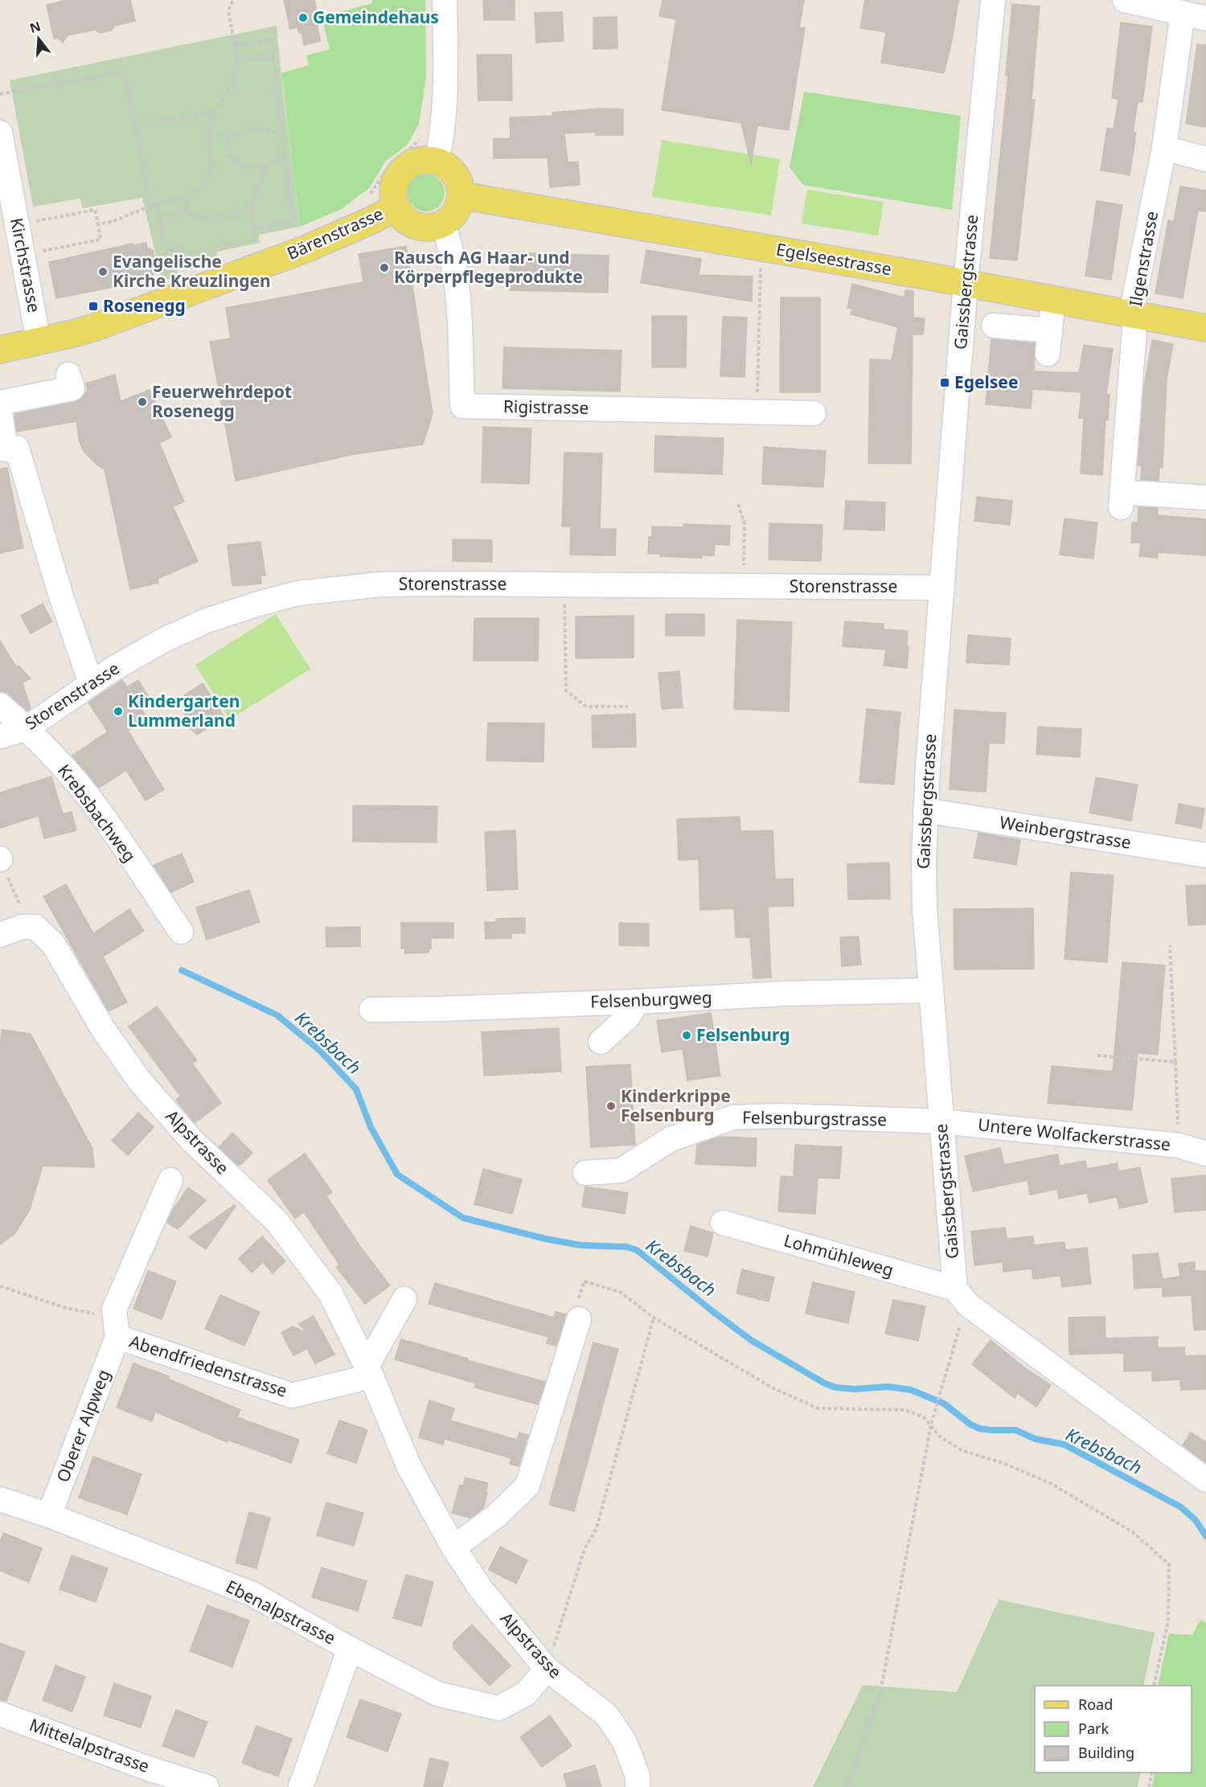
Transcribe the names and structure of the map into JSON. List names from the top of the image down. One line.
{"streets":{"main road":["Bärenstrasse","Egelseestrasse"],"street":["Ilgenstrasse","Kirchstrasse","Gaissbergstrasse","Rigistrasse","Storenstrasse","Krebsbachweg","Weinbergstrasse","Felsenburgweg","Felsenburgstrasse","Untere Wolfackerstrasse","Alpstrasse","Lohmühleweg","Abendfriedenstrasse","Oberer Alpweg","Ebenalpstrasse","Mittelalpstrasse"]},"crossings":[["Bärenstrasse","Egelseestrasse"],["Bärenstrasse","Kirchstrasse"],["Bärenstrasse","Rigistrasse"],["Ilgenstrasse","Egelseestrasse"],["Egelseestrasse","Gaissbergstrasse"],["Egelseestrasse","Rigistrasse"],["Gaissbergstrasse","Storenstrasse"],["Gaissbergstrasse","Weinbergstrasse"],["Gaissbergstrasse","Felsenburgweg"],["Gaissbergstrasse","Felsenburgstrasse"],["Gaissbergstrasse","Untere Wolfackerstrasse"],["Gaissbergstrasse","Lohmühleweg"],["Storenstrasse","Krebsbachweg"],["Felsenburgstrasse","Untere Wolfackerstrasse"],["Alpstrasse","Abendfriedenstrasse"],["Alpstrasse","Ebenalpstrasse"],["Abendfriedenstrasse","Oberer Alpweg"],["Oberer Alpweg","Ebenalpstrasse"]],"water":["Krebsbach"],"places":{"other":["Gemeindehaus","Rausch AG Haar- und Körperpflegeprodukte","Evangelische Kirche Kreuzlingen","Feuerwehrdepot Rosenegg","Kindergarten Lummerland","Felsenburg","Kinderkrippe Felsenburg"],"transit":["Rosenegg","Egelsee"]},"legend":["Road","Park","Building"],"north":"top"}
